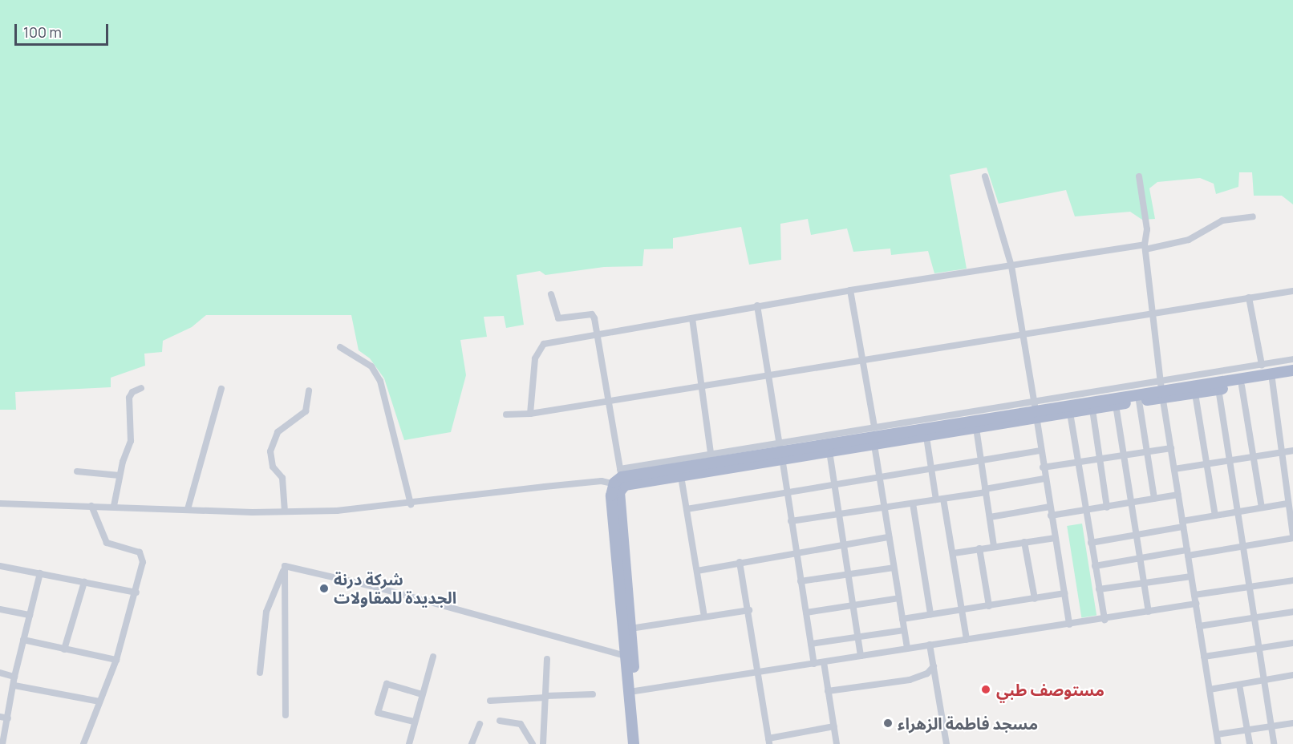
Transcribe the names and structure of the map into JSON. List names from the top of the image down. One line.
{"places":["شركة درنة الجديدة للمقاولات","مستوصف طبي","مسجد فاطمة الزهراء"],"scale_bar":"100 m"}
